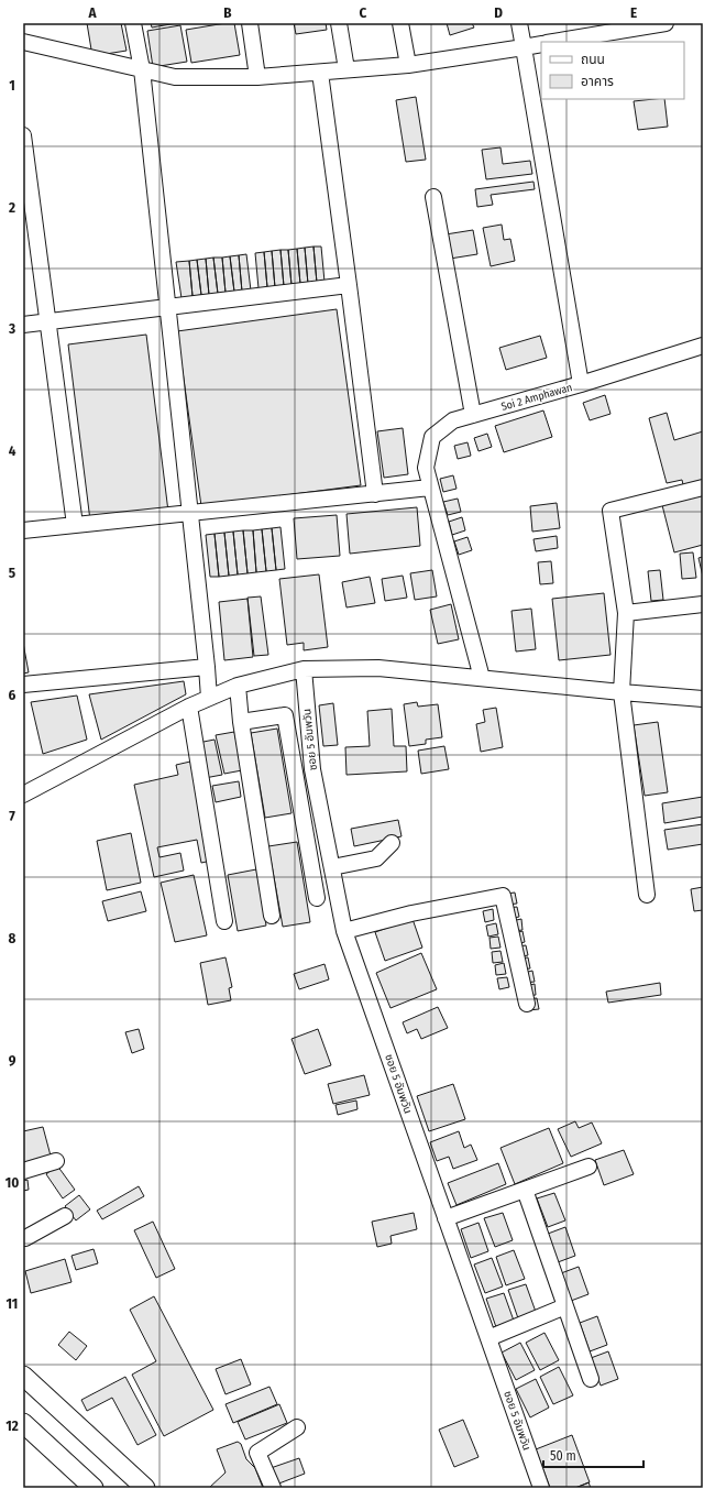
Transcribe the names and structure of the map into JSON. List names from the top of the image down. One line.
{"streets":{"street":["Soi 2 Amphawan","ซอย 5 อัมพวัน"]},"legend":["ถนน","อาคาร"],"scale_bar":"50 m","grid":{"columns":["A","B","C","D","E"],"rows":["1","2","3","4","5","6","7","8","9","10","11","12"]}}
